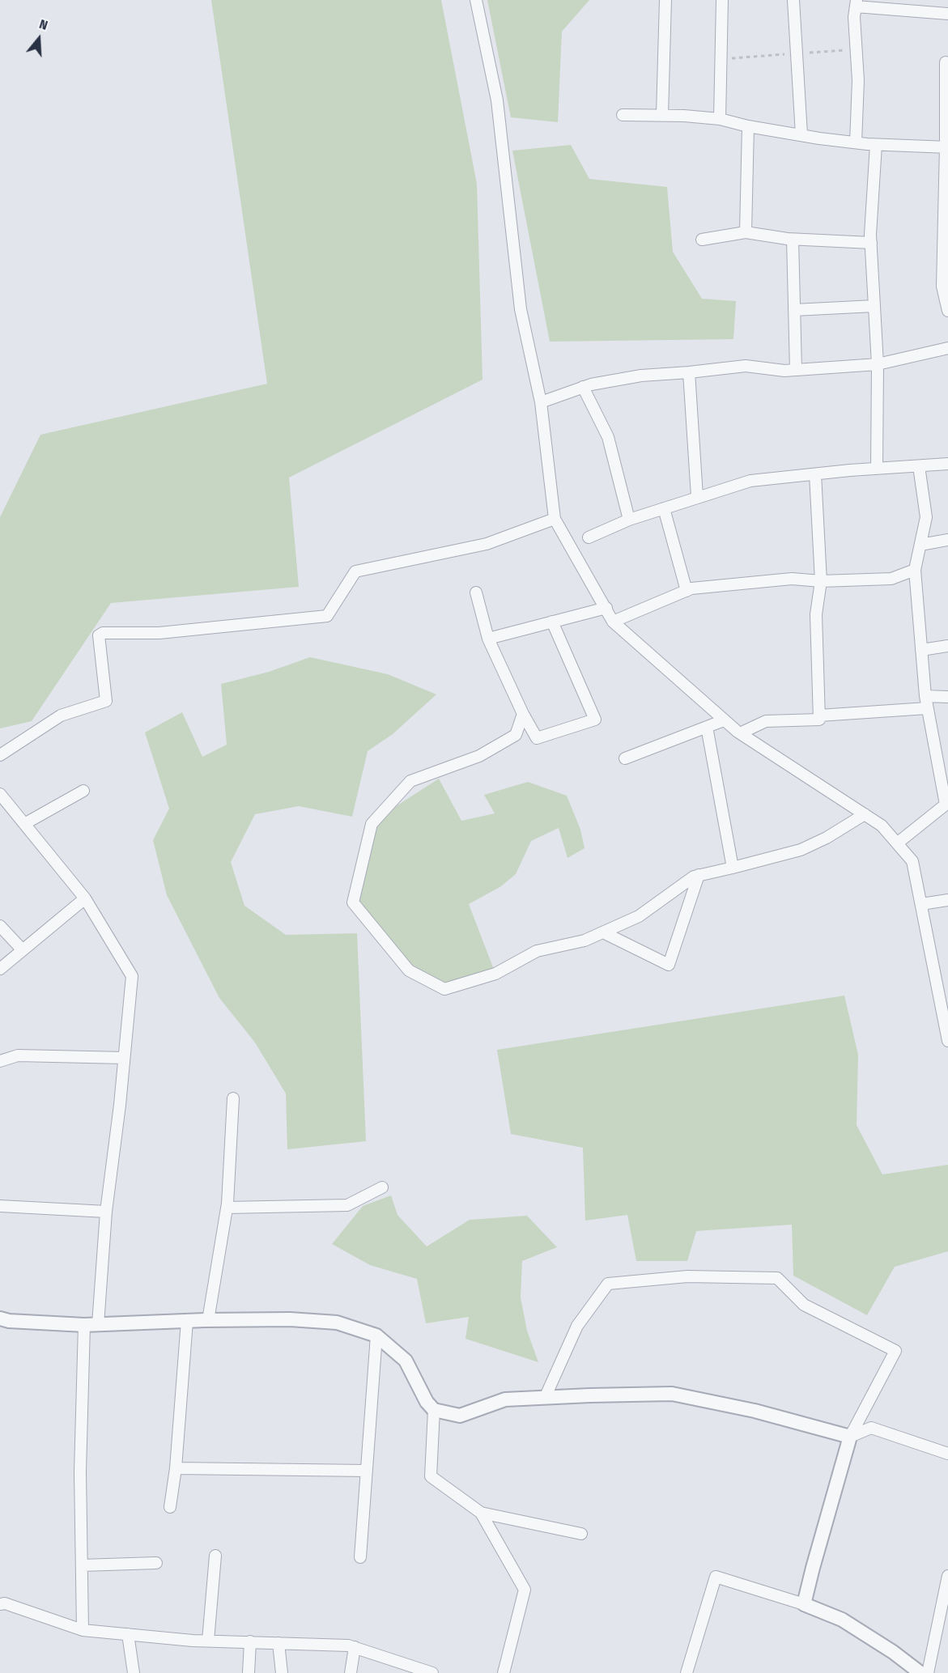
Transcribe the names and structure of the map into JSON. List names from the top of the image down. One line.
{"north":"top"}
